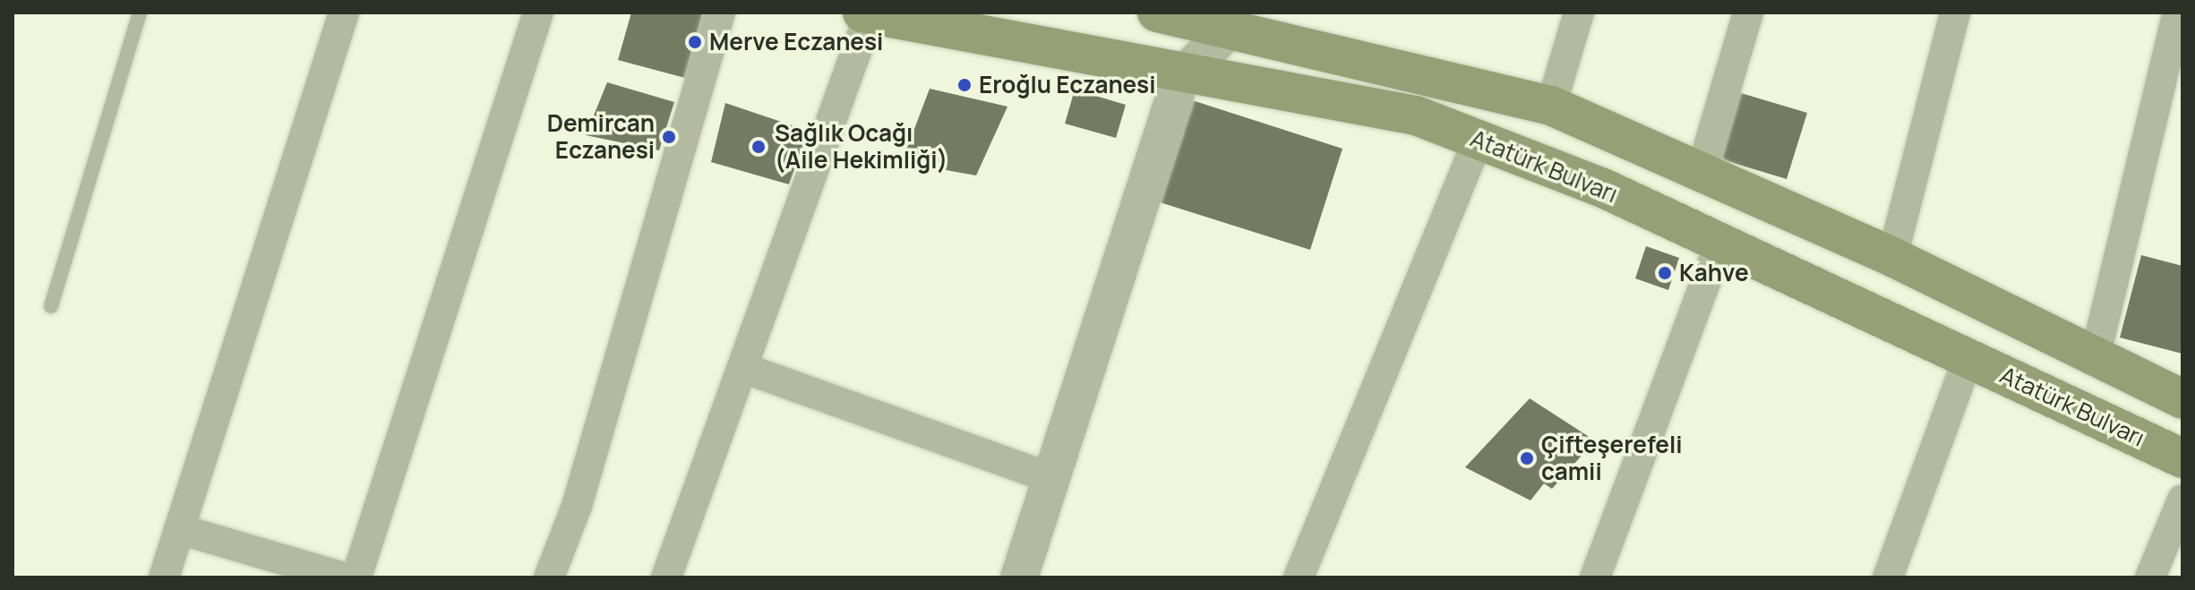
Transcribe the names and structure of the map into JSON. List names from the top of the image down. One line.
{"streets":{"main road":["Atatürk Bulvarı"]},"places":["Merve Eczanesi","Eroğlu Eczanesi","Demircan Eczanesi","Sağlık Ocağı (Aile Hekimliği)","Kahve","Çifteşerefeli camii"]}
